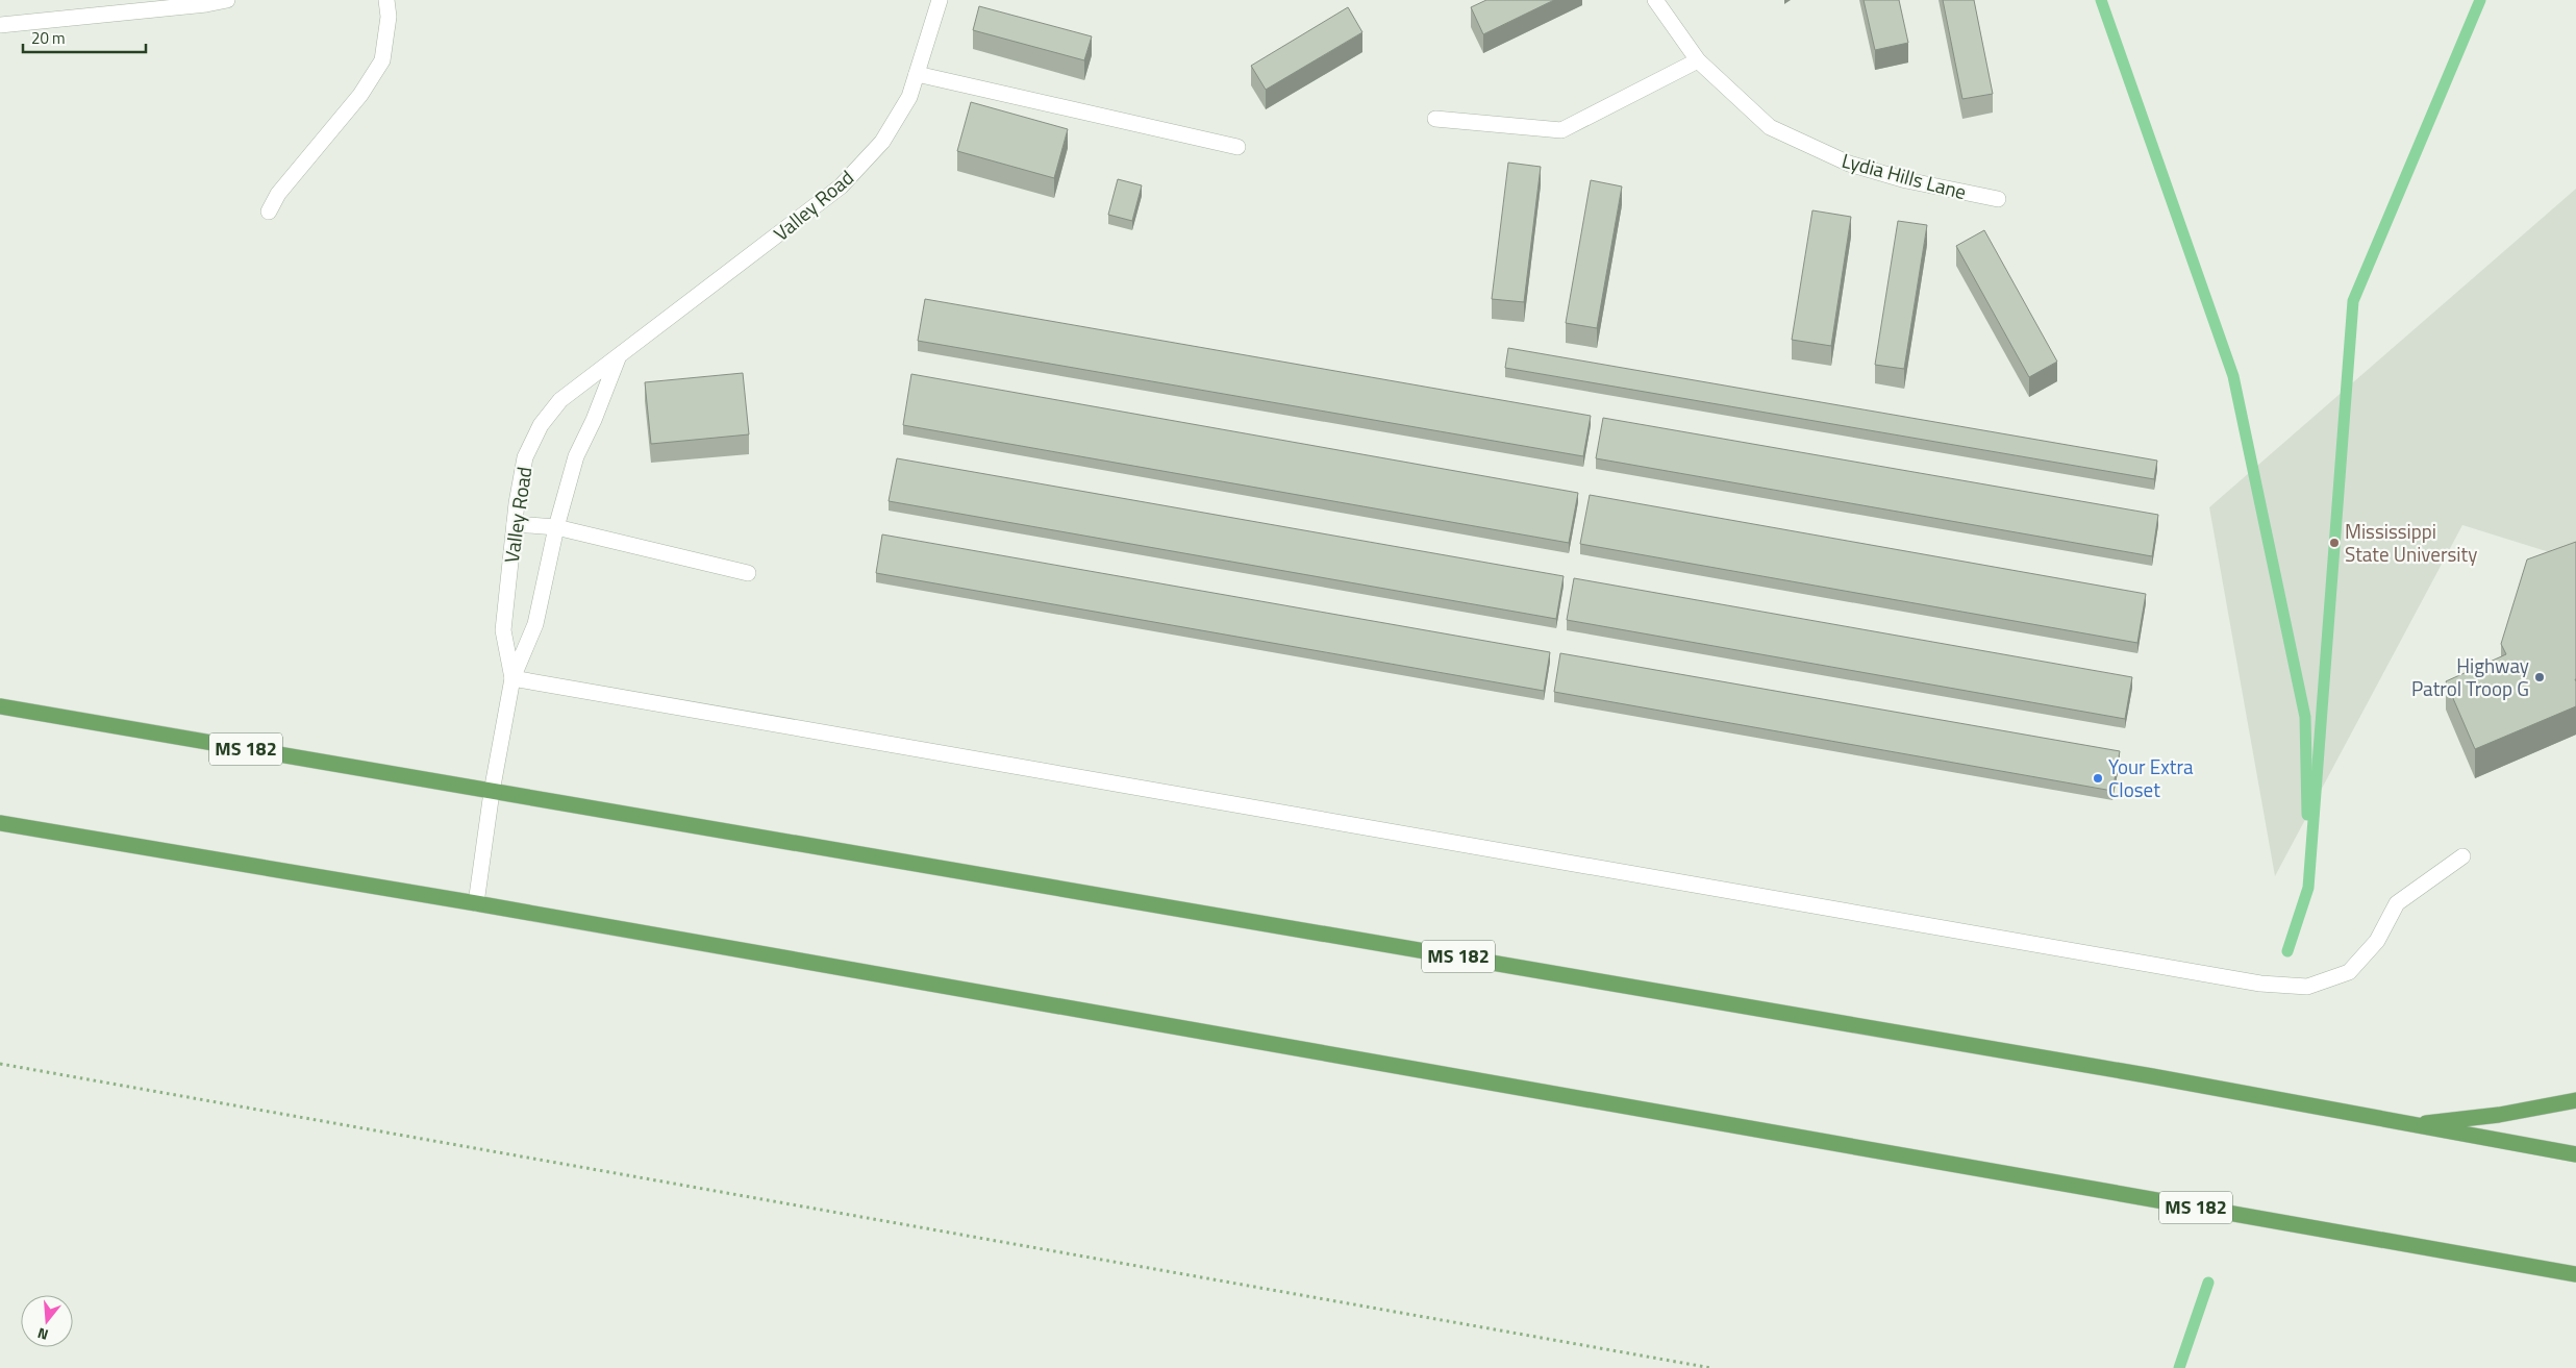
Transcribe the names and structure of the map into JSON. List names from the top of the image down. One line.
{"streets":{"main road":["MS 182"],"street":["Lydia Hills Lane","Valley Road"]},"crossings":[["Valley Road","MS 182"]],"places":["Mississippi State University","Highway Patrol Troop G","Your Extra Closet"],"scale_bar":"20 m","north":"bottom"}
